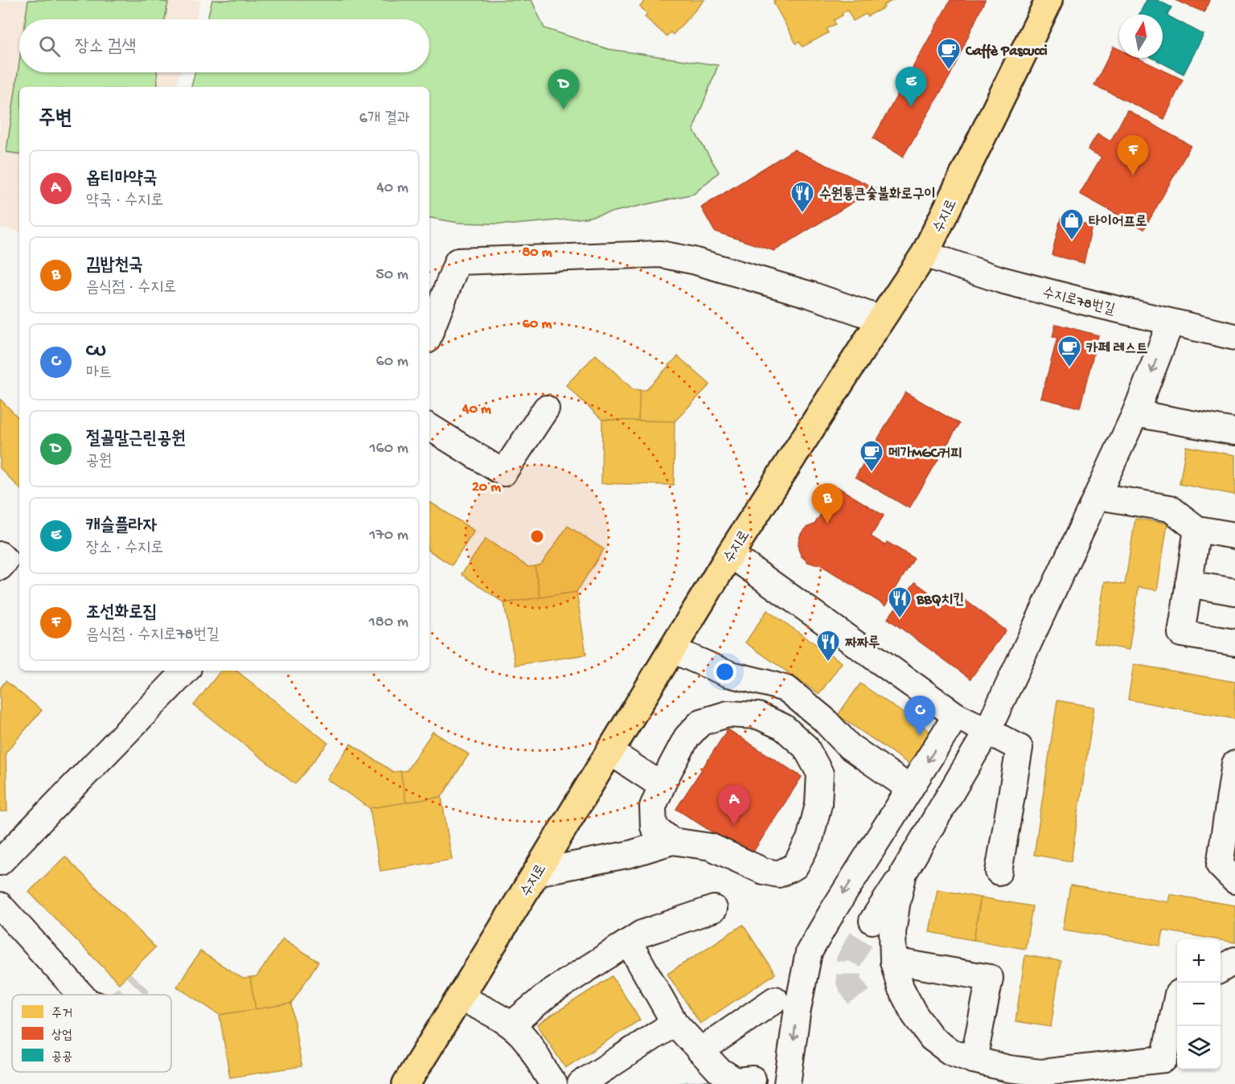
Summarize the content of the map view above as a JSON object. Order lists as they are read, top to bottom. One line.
{"streets":{"main road":["수지로"],"street":["수지로78번길"]},"crossings":[["수지로","수지로78번길"]],"places":{"cafe":["Caffè Pascucci","카페 레스트","메가MGC커피"],"restaurant":["수원통큰숯불화로구이","BBQ치킨","짜짜루"],"shop":["타이어프로"]},"legend":["주거","상업","공공"],"north":"top","page":{"search":"장소 검색","pins":["E","D","F","B","C","A"],"heading":["주변","6개 결과"],"list":[{"mark":"A","name":"옵티마약국","note":"약국 · 수지로","value":"40 m"},{"mark":"B","name":"김밥천국","note":"음식점 · 수지로","value":"50 m"},{"mark":"C","name":"CU","note":"마트","value":"60 m"},{"mark":"D","name":"절골말근린공원","note":"공원","value":"160 m"},{"mark":"E","name":"캐슬플라자","note":"장소 · 수지로","value":"170 m"},{"mark":"F","name":"조선화로집","note":"음식점 · 수지로78번길","value":"180 m"}],"map_buttons":["+","−"]},"rings":["80 m","60 m","40 m","20 m"]}
